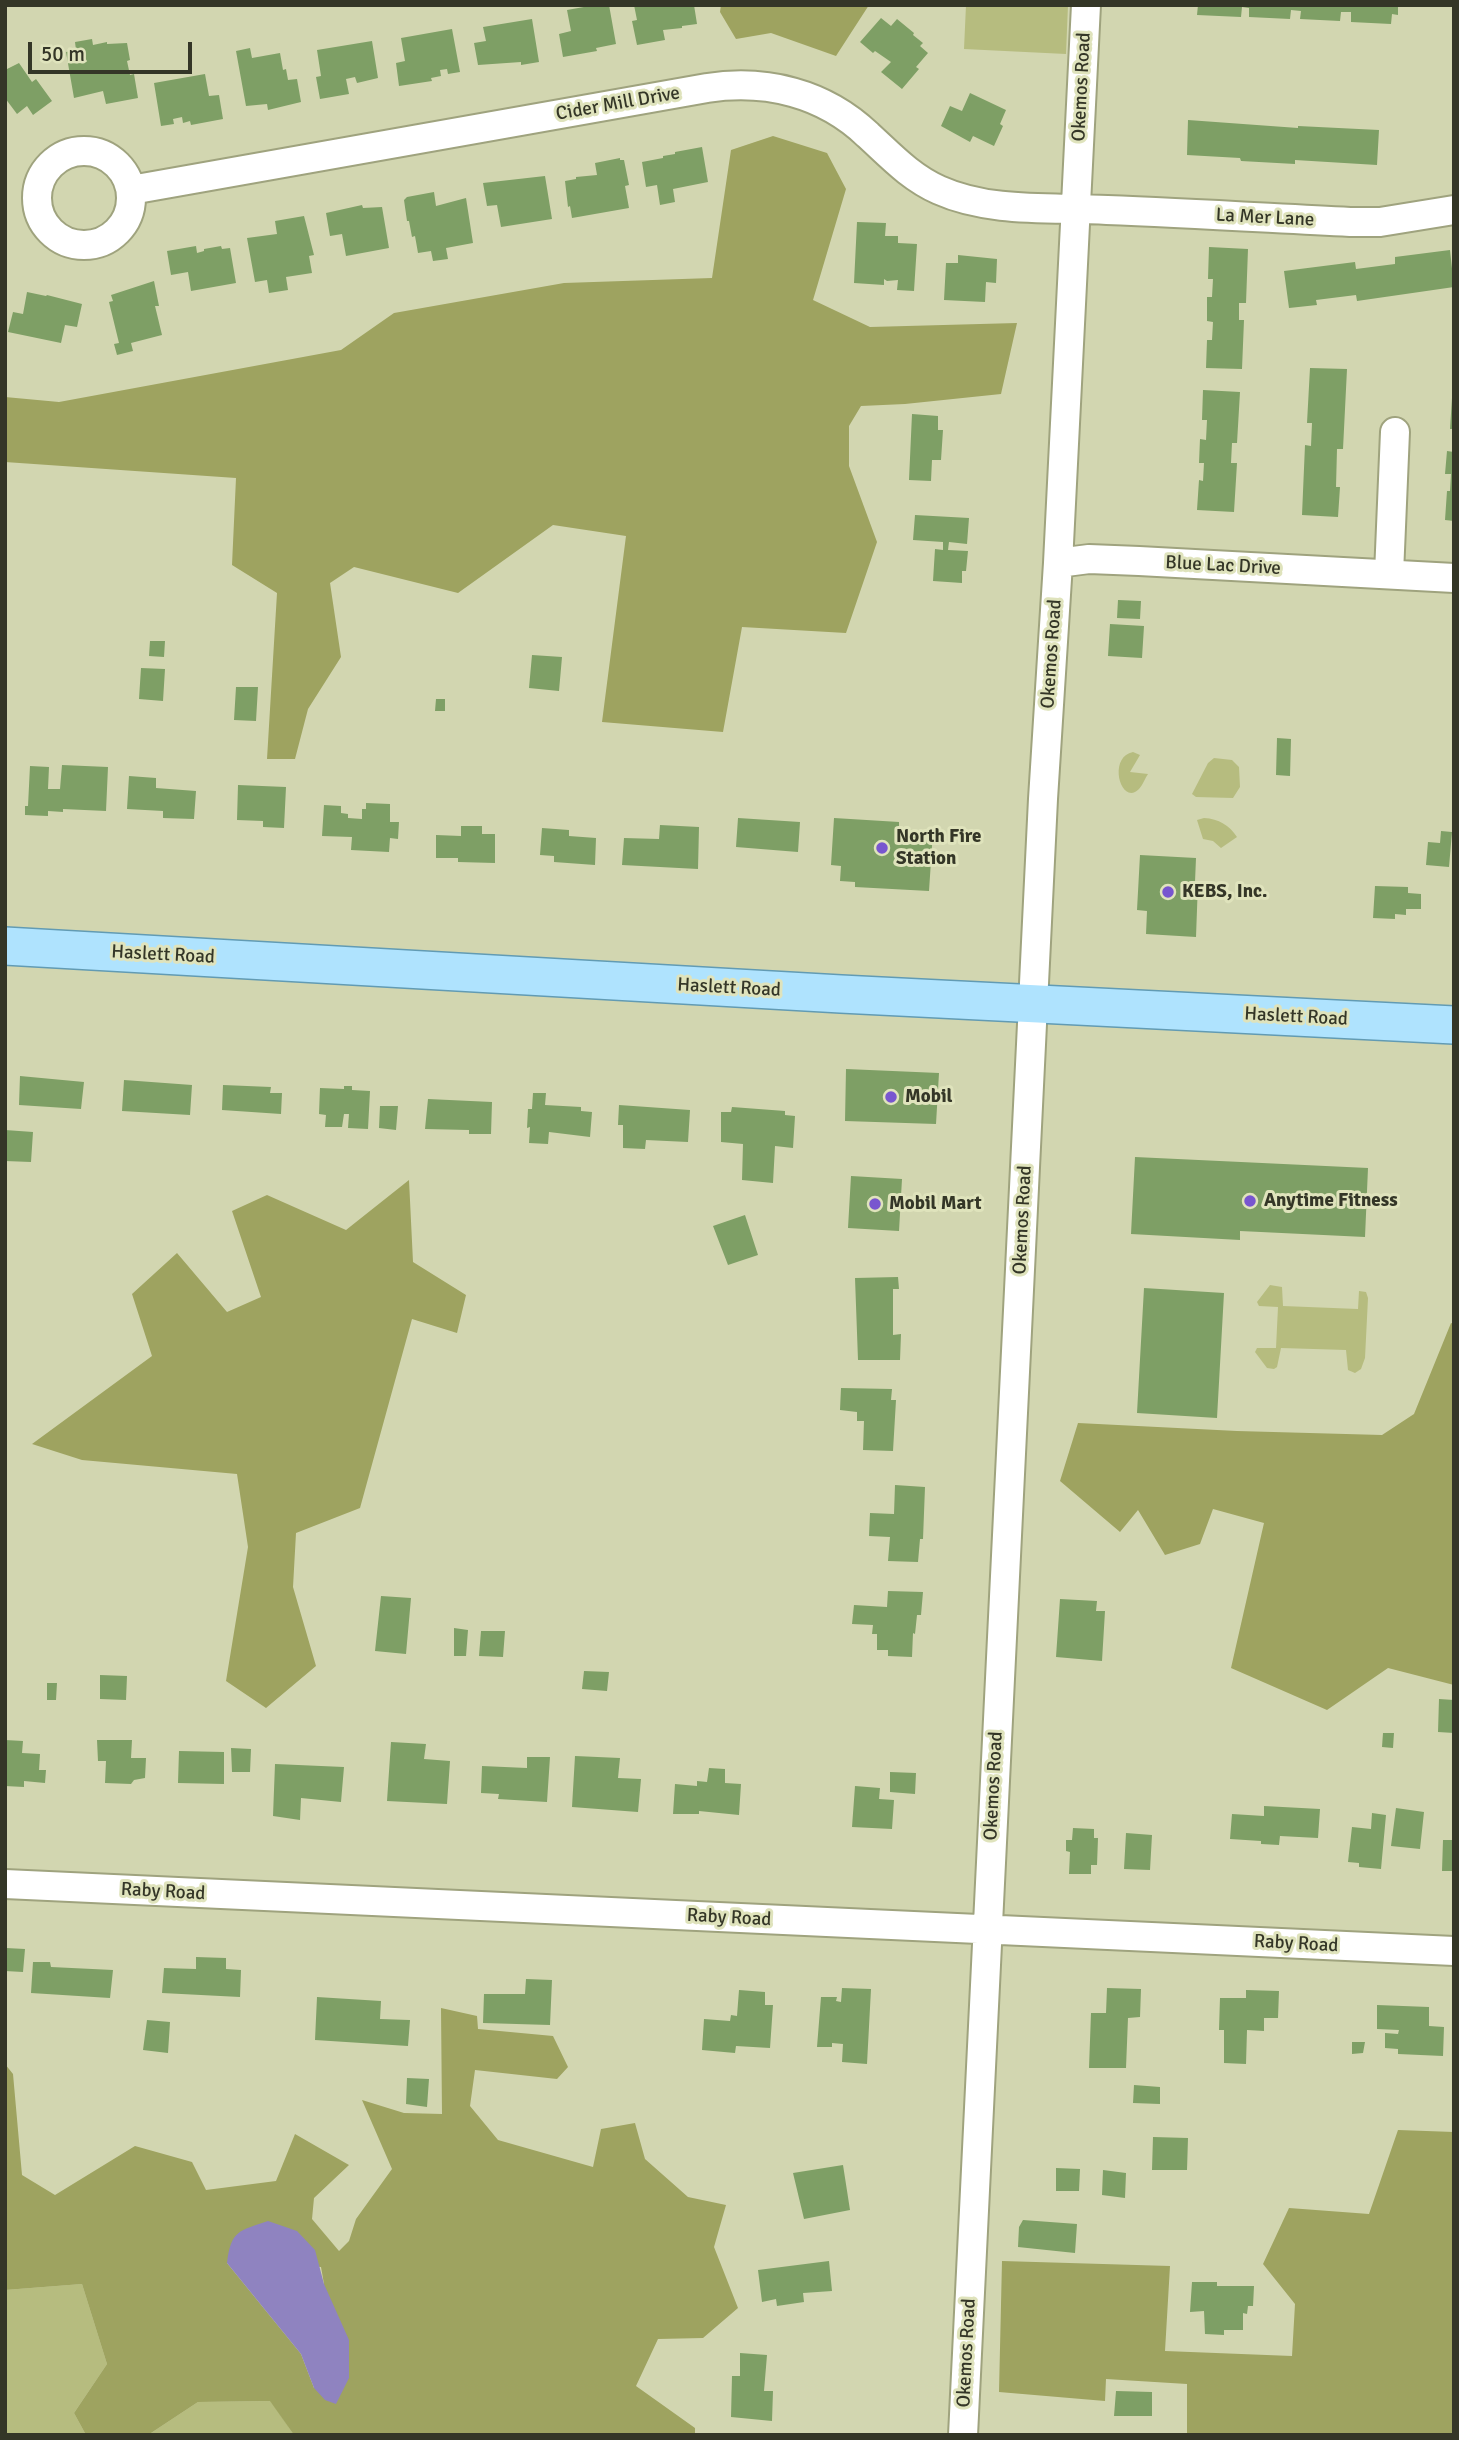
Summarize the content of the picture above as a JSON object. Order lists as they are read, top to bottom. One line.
{"streets":{"main road":["Haslett Road"],"street":["Okemos Road","Cider Mill Drive","La Mer Lane","Blue Lac Drive","Raby Road"]},"crossings":[["Okemos Road","Cider Mill Drive"],["Okemos Road","La Mer Lane"],["Okemos Road","Blue Lac Drive"],["Okemos Road","Haslett Road"],["Okemos Road","Raby Road"],["Cider Mill Drive","La Mer Lane"]],"places":["North Fire Station","KEBS, Inc.","Mobil","Anytime Fitness","Mobil Mart"],"scale_bar":"50 m"}
